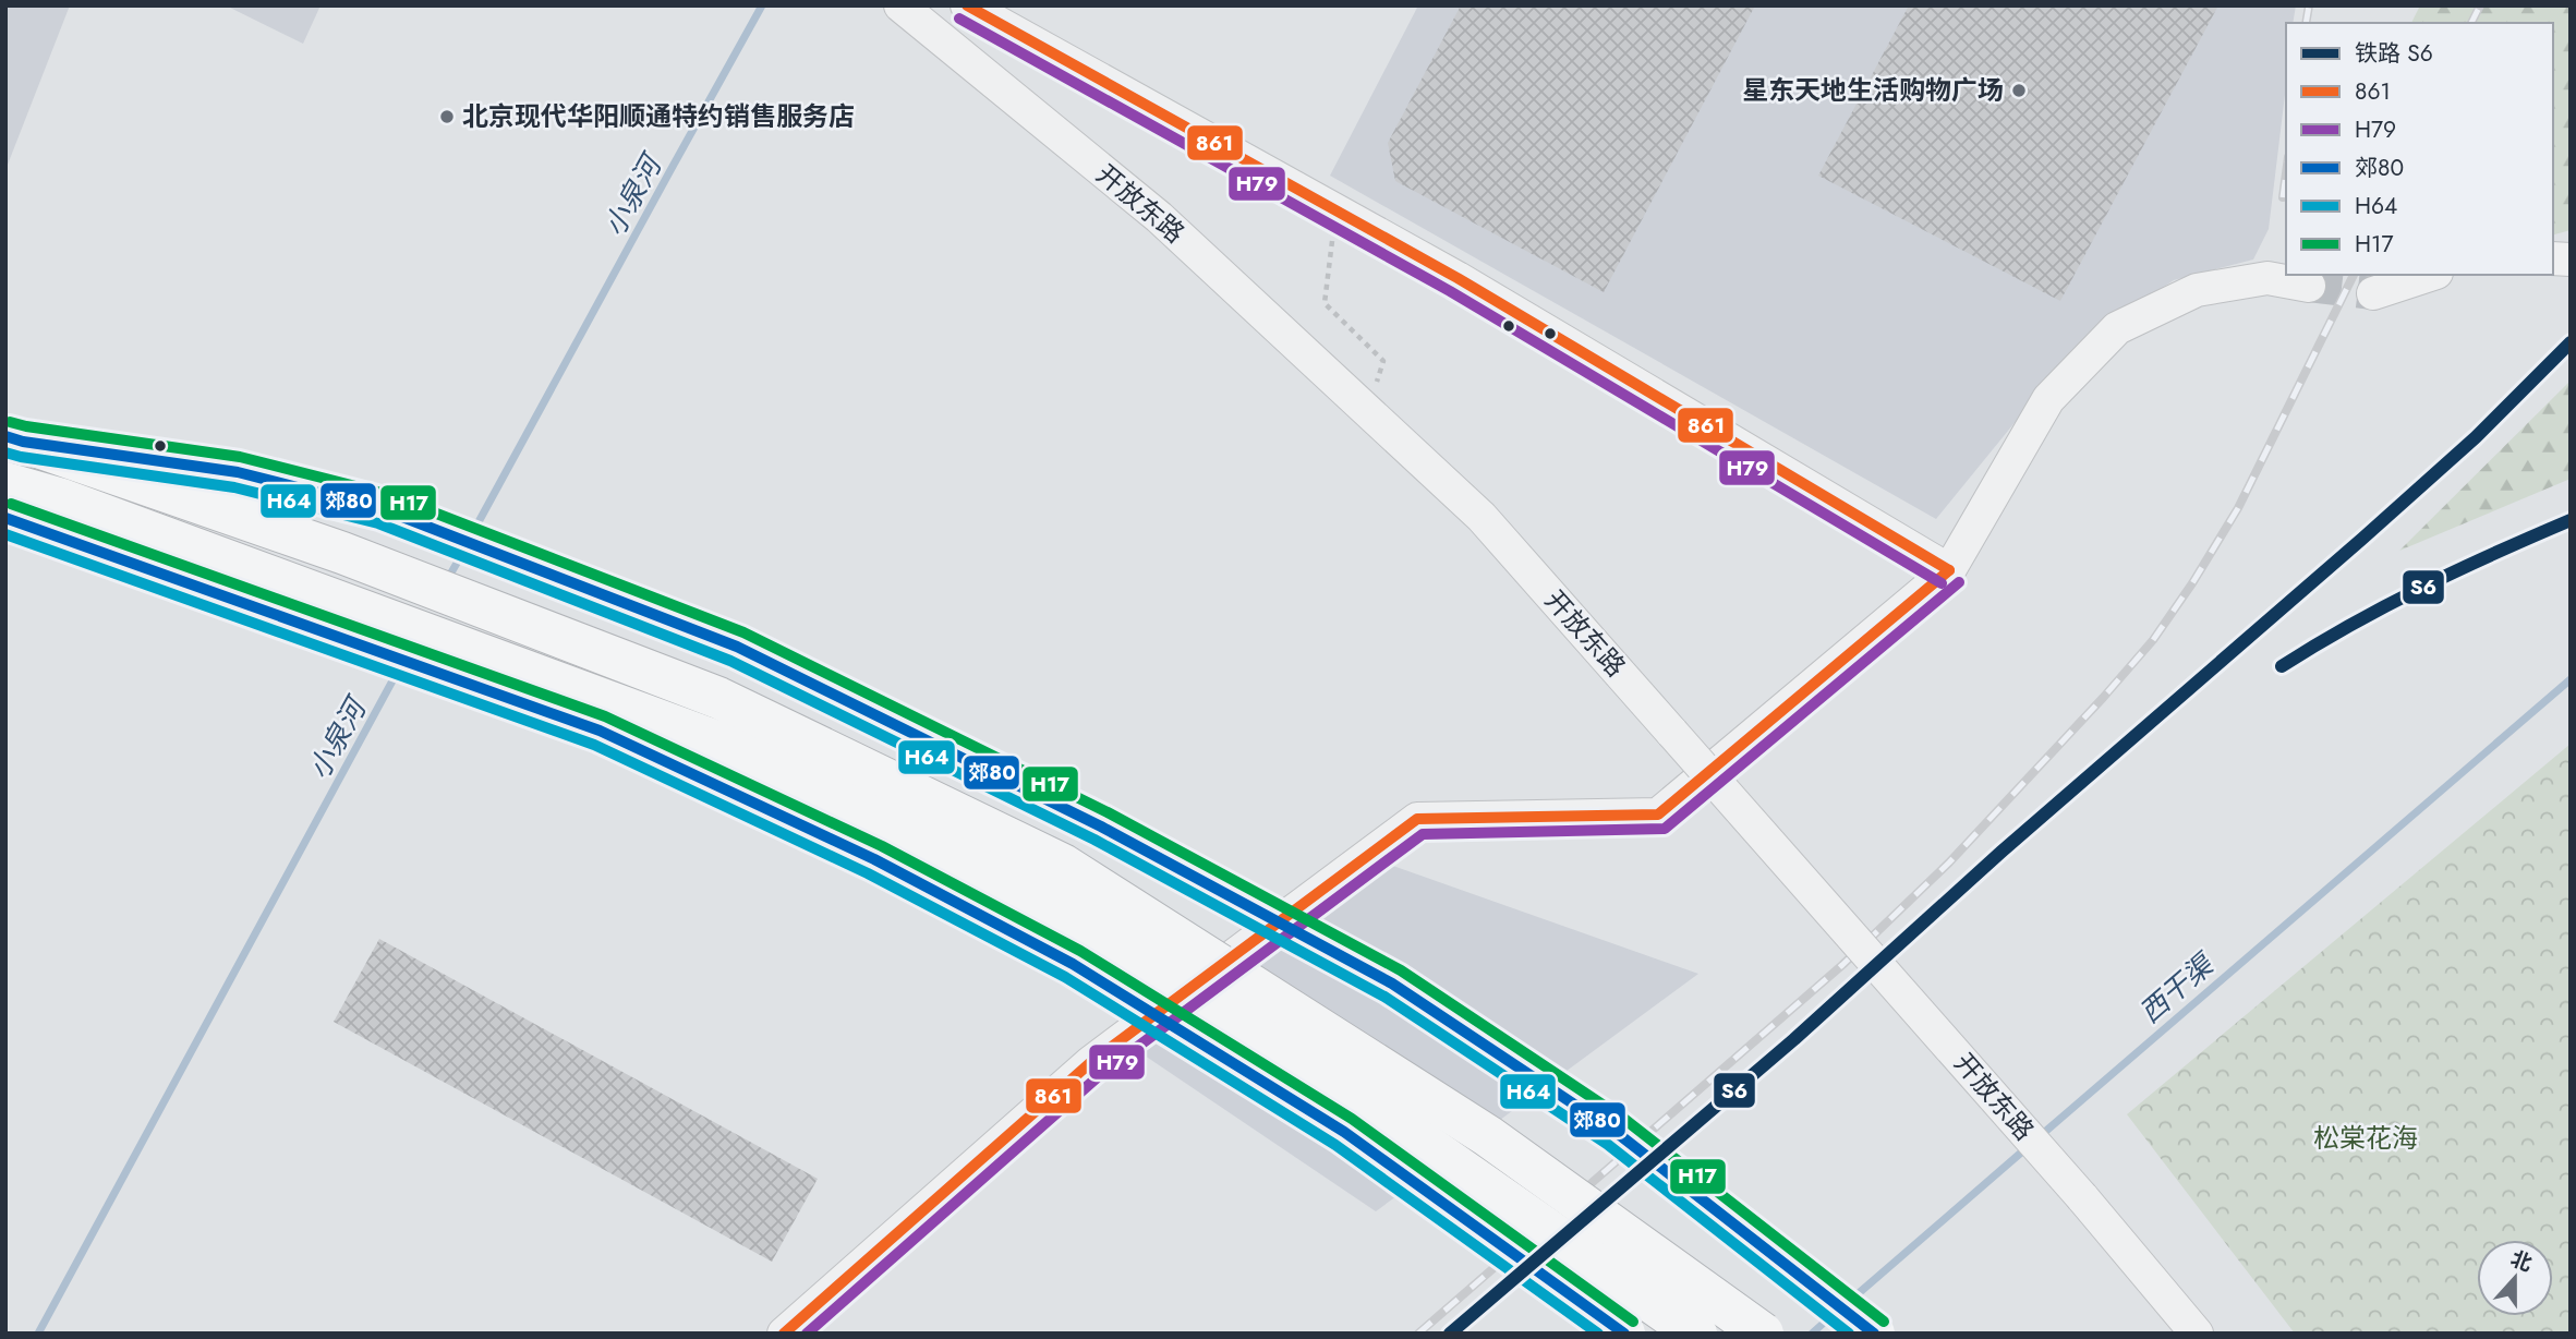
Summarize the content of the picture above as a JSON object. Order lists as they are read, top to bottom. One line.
{"streets":{"street":["开放东路"]},"water":["小泉河","西干渠"],"parks":["松棠花海"],"places":["星东天地生活购物广场","北京现代华阳顺通特约销售服务店"],"lines":["transit line 861","transit line H79","rail line S6","transit line H17","transit line 郊80","transit line H64"],"legend":["铁路 S6","861","H79","郊80","H64","H17"],"north":"top"}
